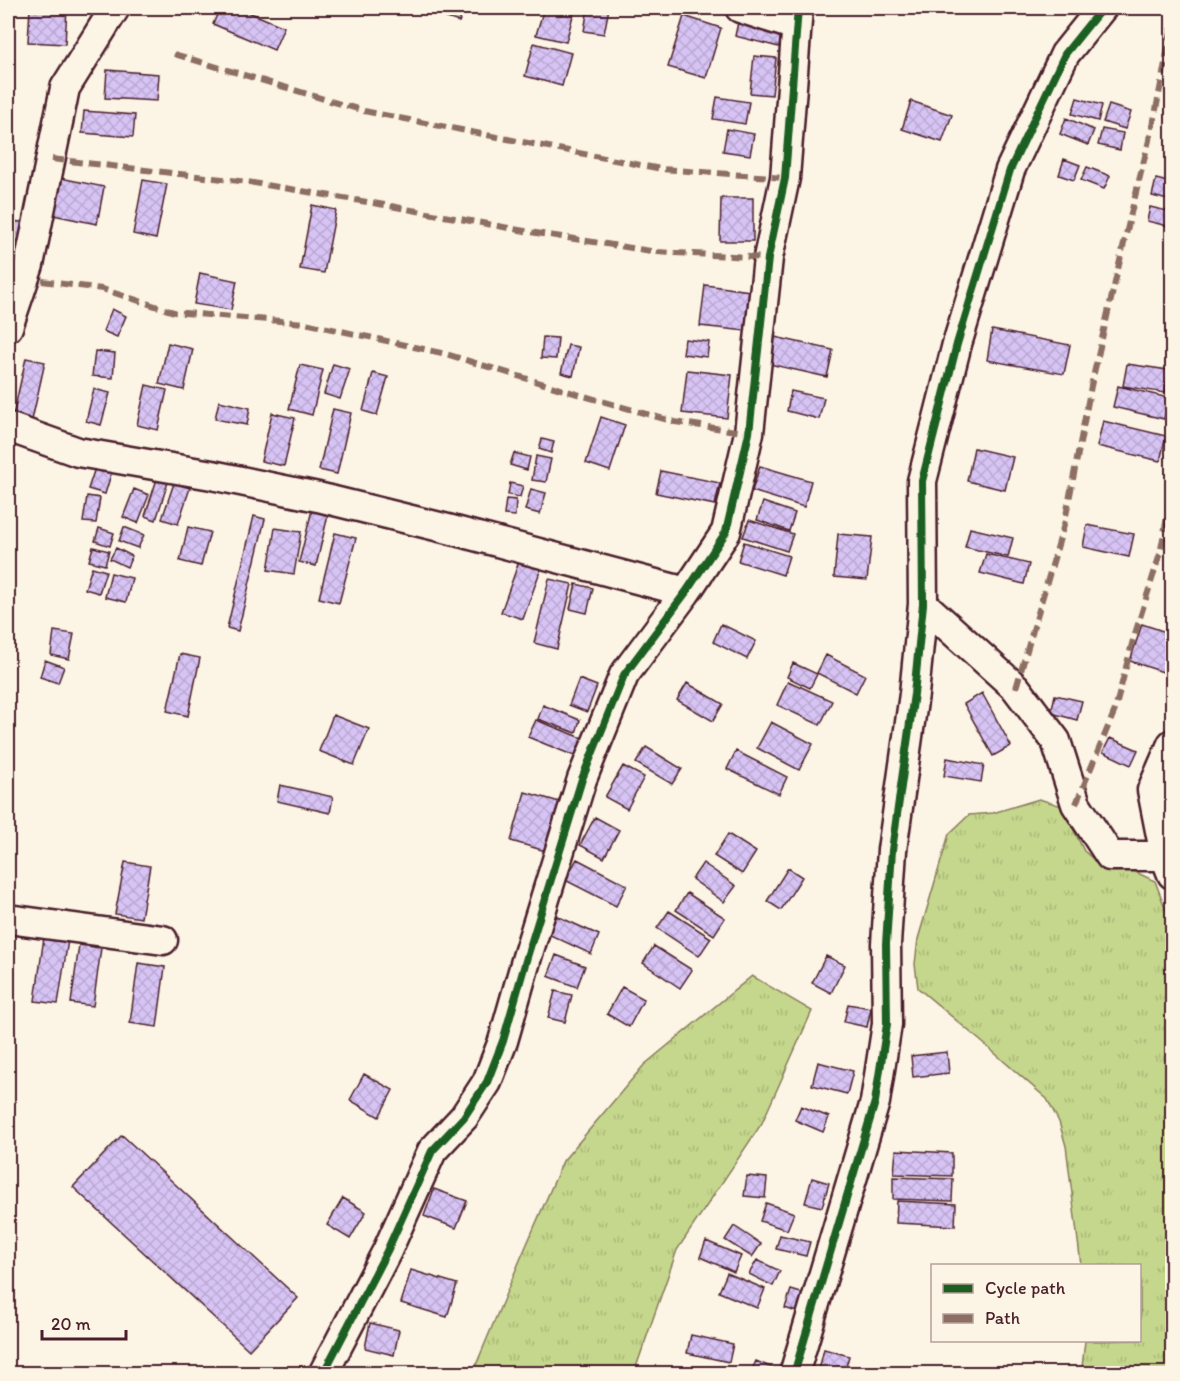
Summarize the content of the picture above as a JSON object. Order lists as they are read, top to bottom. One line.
{"legend":["Cycle path","Path"],"scale_bar":"20 m"}
